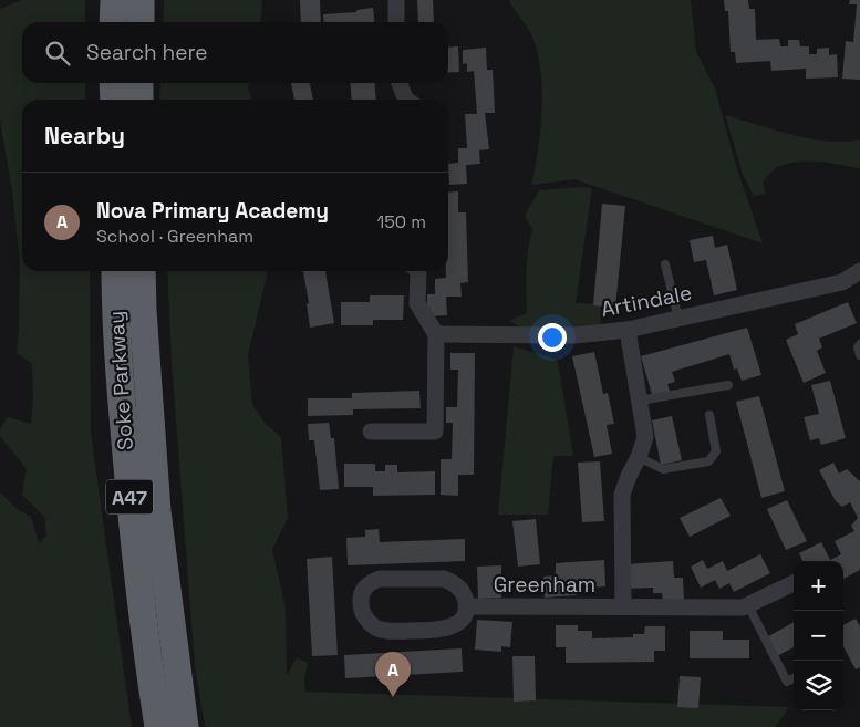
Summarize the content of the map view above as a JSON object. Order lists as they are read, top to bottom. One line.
{"streets":{"highway":["Soke Parkway","A47"],"street":["Artindale","Greenham"]},"crossings":[["Artindale","Greenham"]],"page":{"search":"Search here","heading":"Nearby","list":[{"mark":"A","name":"Nova Primary Academy","note":"School · Greenham","value":"150 m"}],"map_buttons":["+","−"],"pins":"A"}}
